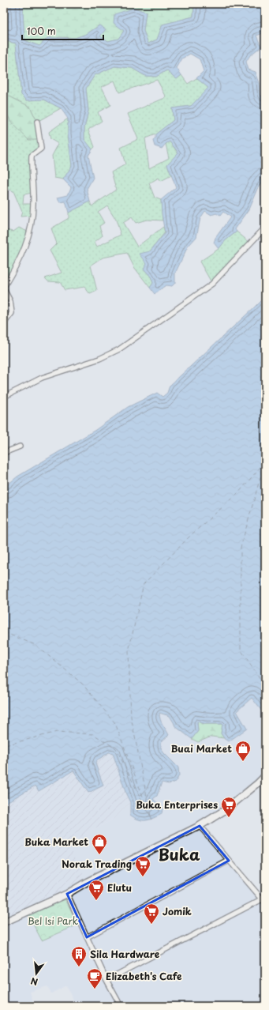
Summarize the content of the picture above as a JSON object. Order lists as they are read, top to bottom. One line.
{"districts":["Buka"],"parks":["Bel Isi Park"],"places":{"shop":["Buai Market","Buka Market"],"supermarket":["Buka Enterprises","Norak Trading","Elutu","Jomik"],"building":["Sila Hardware"],"cafe":["Elizabeth's Cafe"]},"scale_bar":"100 m","north":"bottom"}
